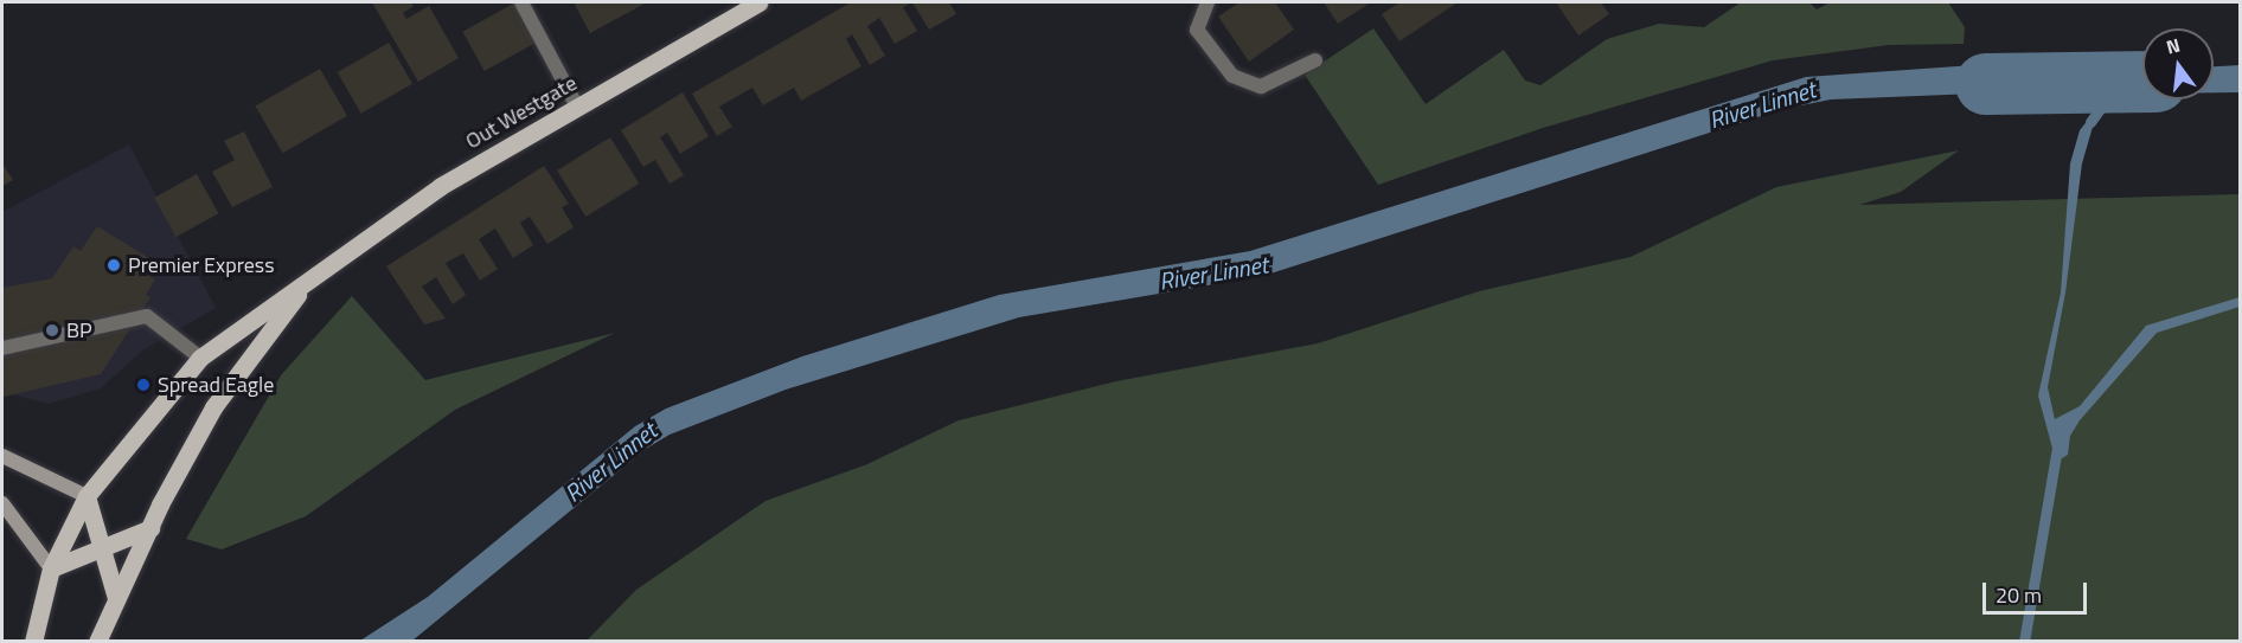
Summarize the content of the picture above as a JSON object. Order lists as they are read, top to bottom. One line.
{"streets":{"main road":["Out Westgate"]},"water":["River Linnet"],"places":["Premier Express","BP","Spread Eagle"],"scale_bar":"20 m","north":"top"}
